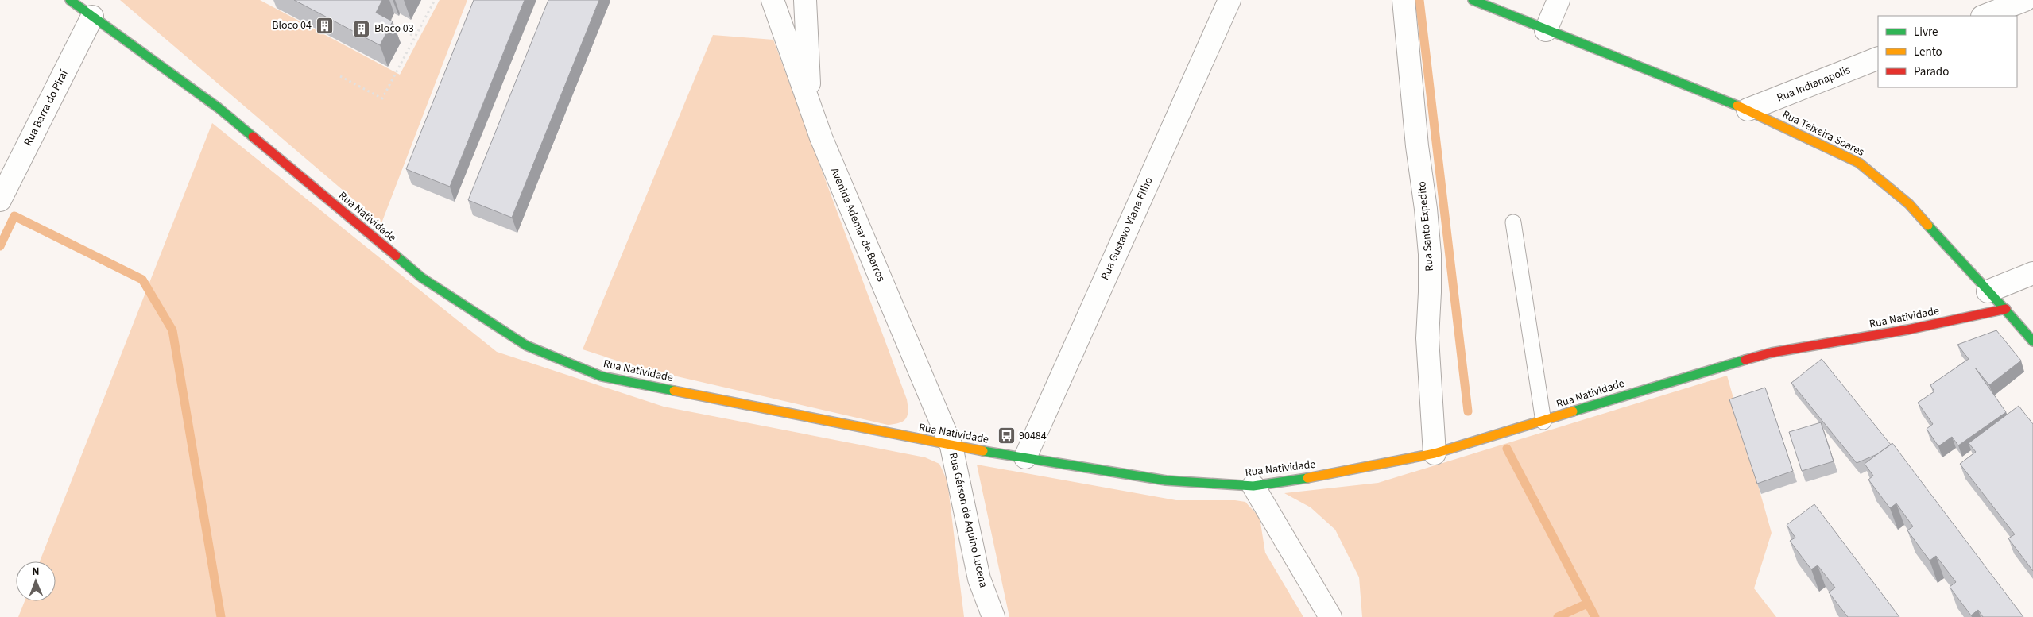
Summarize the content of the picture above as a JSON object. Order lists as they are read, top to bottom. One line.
{"streets":{"street":["Rua Indianapolis","Rua Barra do Piraí","Rua Teixeira Soares","Rua Natividade","Avenida Ademar de Barros","Rua Santo Expedito","Rua Gustavo Viana Filho","Rua Gérson de Aquino Lucena"]},"crossings":[["Rua Indianapolis","Rua Teixeira Soares"],["Rua Barra do Piraí","Rua Natividade"],["Rua Teixeira Soares","Rua Natividade"],["Rua Natividade","Avenida Ademar de Barros"],["Rua Natividade","Rua Santo Expedito"],["Rua Natividade","Rua Gustavo Viana Filho"],["Rua Natividade","Rua Gérson de Aquino Lucena"],["Avenida Ademar de Barros","Rua Gérson de Aquino Lucena"]],"places":{"building":["Bloco 04","Bloco 03"],"bus stop":["90484"]},"legend":["Livre","Lento","Parado"],"north":"top"}
